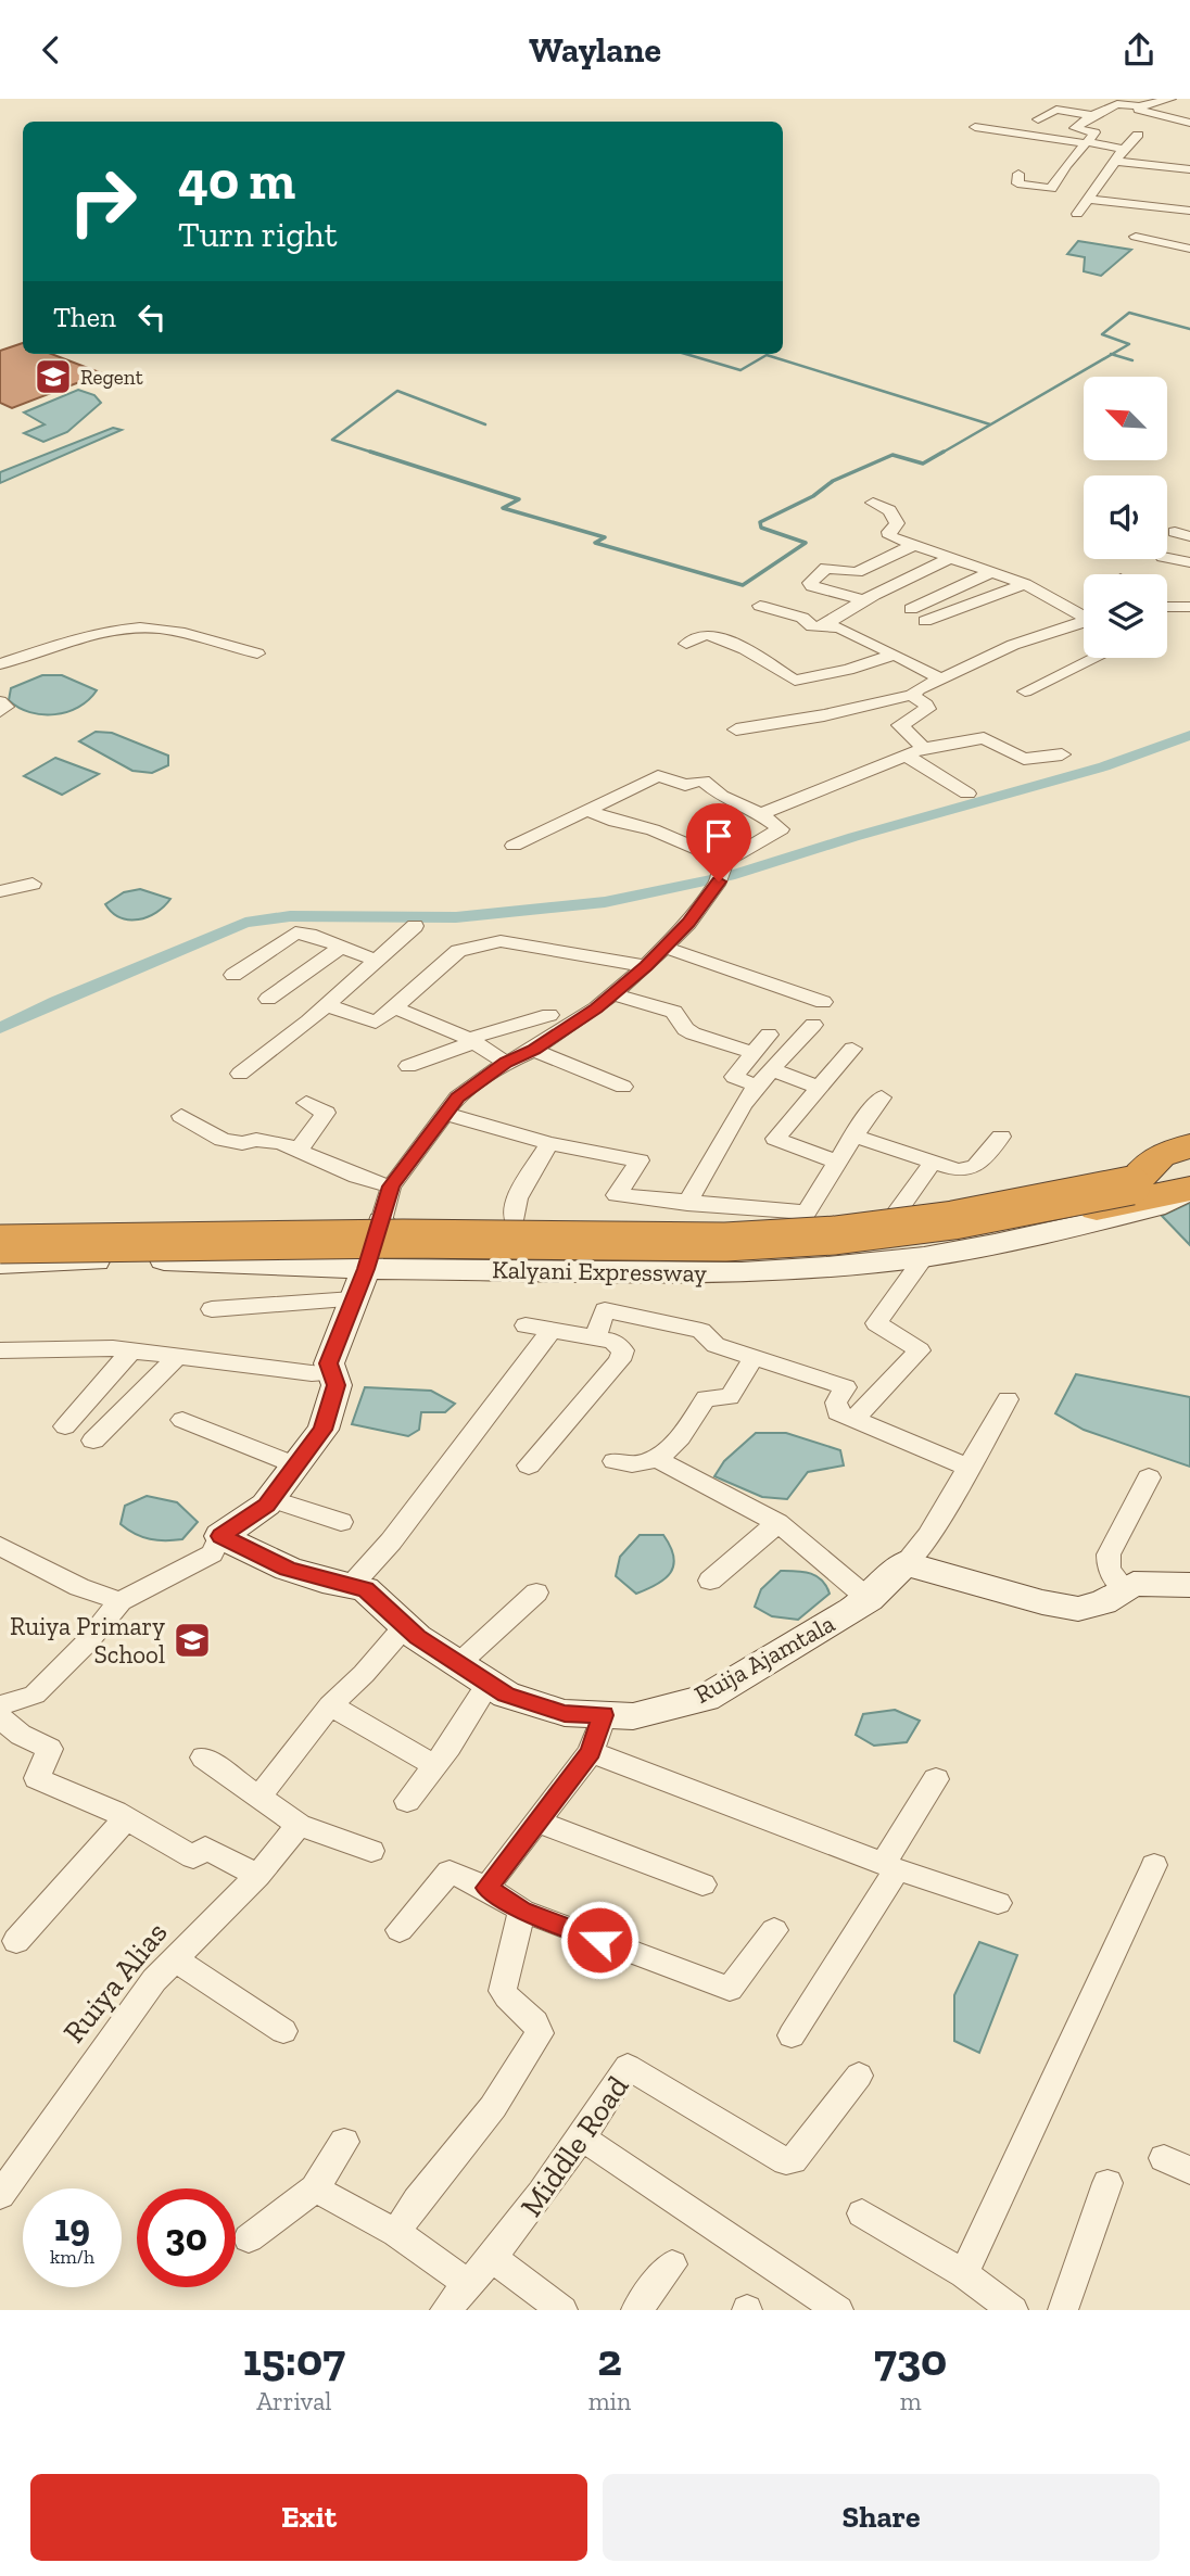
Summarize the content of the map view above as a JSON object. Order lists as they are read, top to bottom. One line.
{"streets":{"highway":["Kalyani Expressway"],"street":["Ruija Ajamtala","Ruiya Alias","Middle Road"]},"places":{"school or university":["Regent","Ruiya Primary School"]},"north":"top left","page":{"header":"Waylane","turn":["40 m","Turn right"],"then":"Then","speed":"19 km/h","limit":"30","eta":["15:07","Arrival","2","min","730","m"],"buttons":["Exit","Share"]}}
